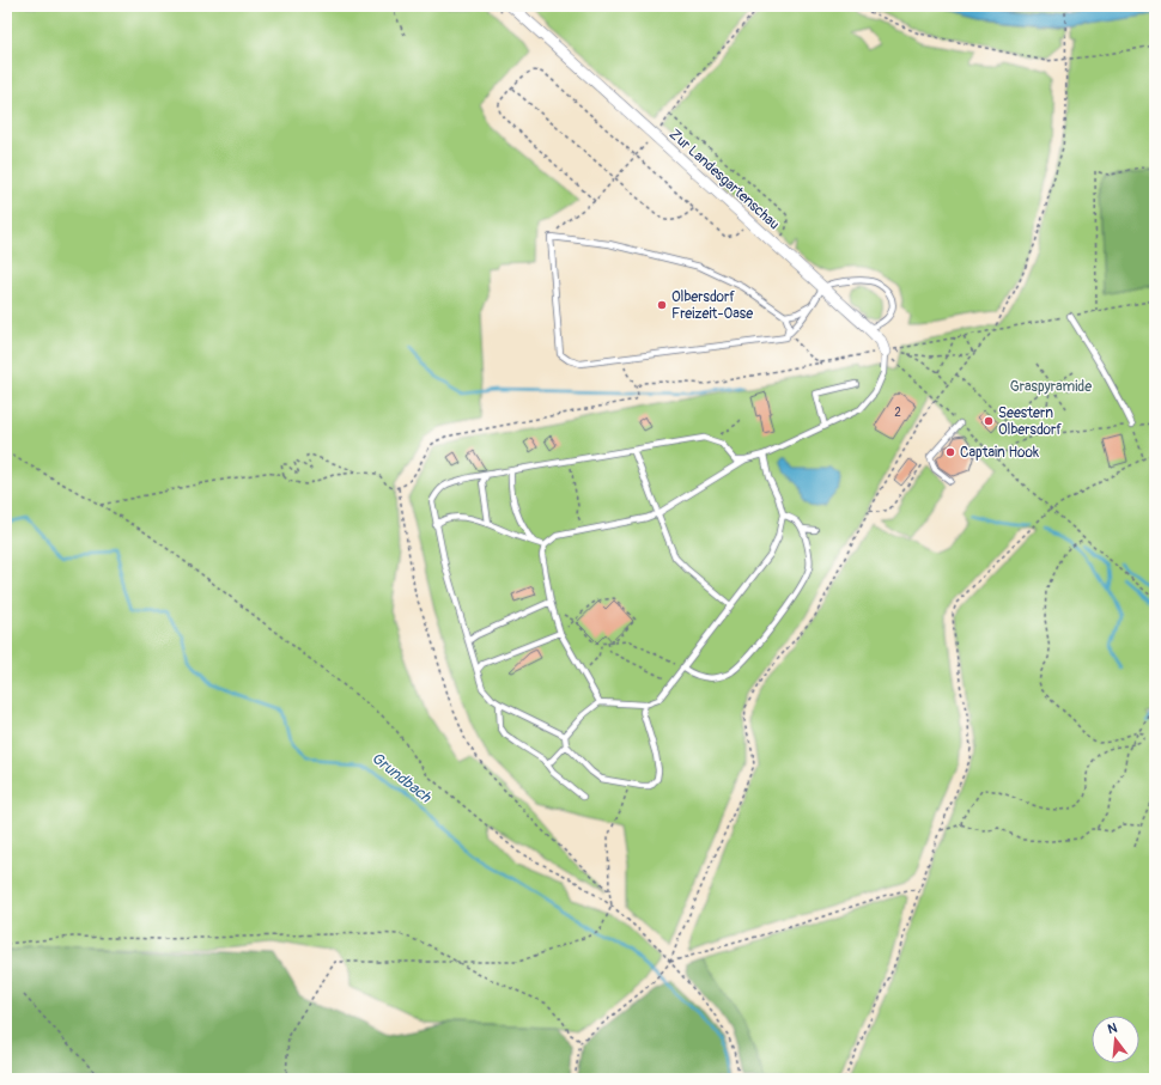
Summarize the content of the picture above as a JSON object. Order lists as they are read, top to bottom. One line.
{"streets":{"street":["Zur Landesgartenschau"]},"water":["Grundbach"],"parks":["Graspyramide"],"places":["Olbersdorf Freizeit-Oase","Seestern Olbersdorf","Captain Hook"],"house_numbers":["2"],"north":"top"}
